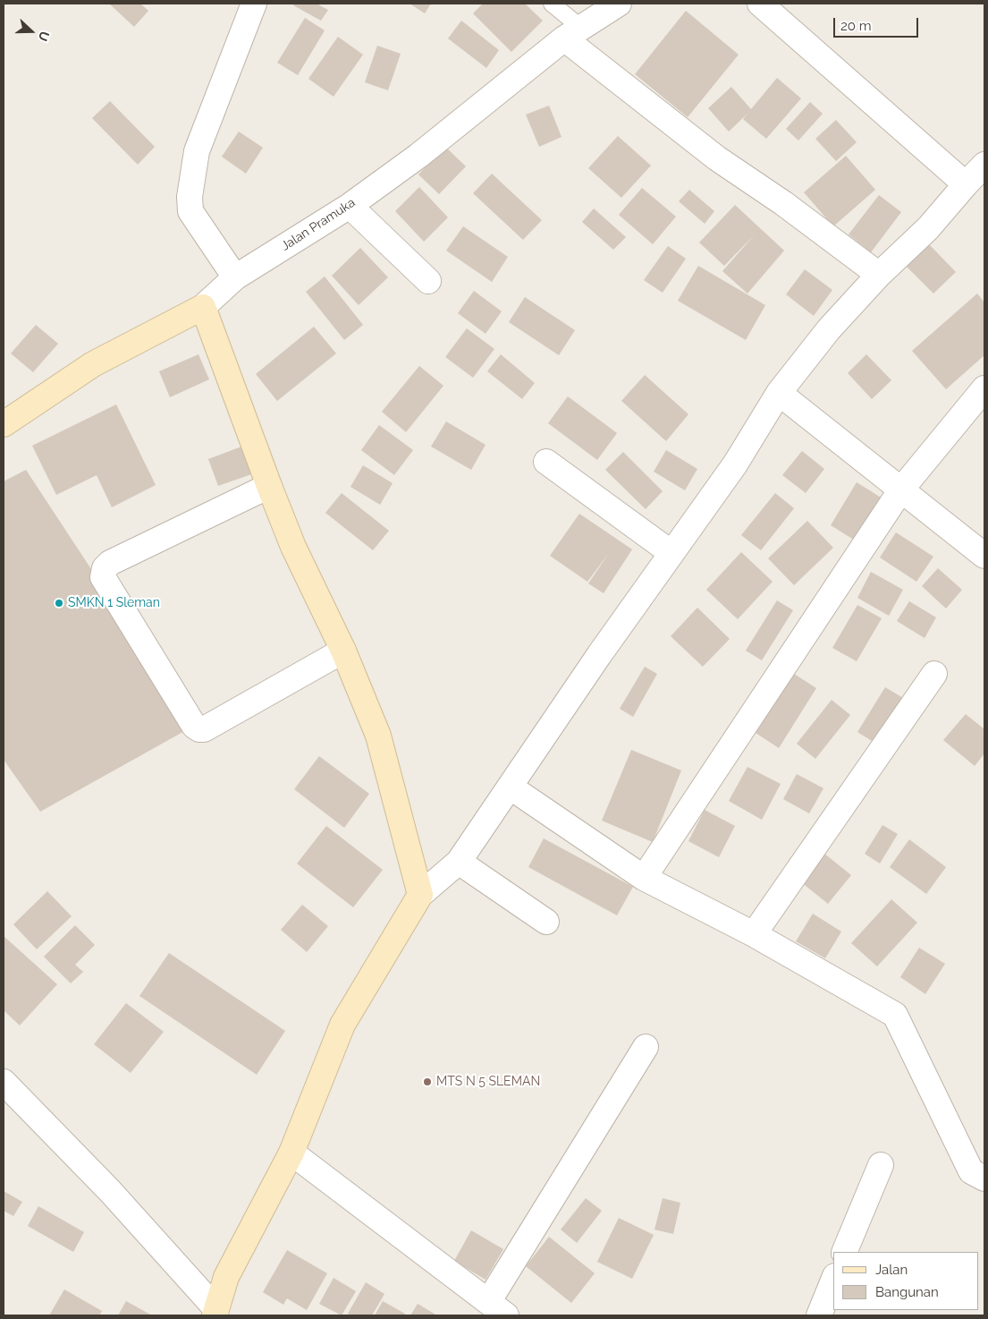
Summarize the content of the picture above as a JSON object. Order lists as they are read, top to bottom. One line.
{"streets":{"street":["Jalan Pramuka"]},"places":["SMKN 1 Sleman","MTS N 5 SLEMAN"],"legend":["Jalan","Bangunan"],"scale_bar":"20 m","north":"right"}
